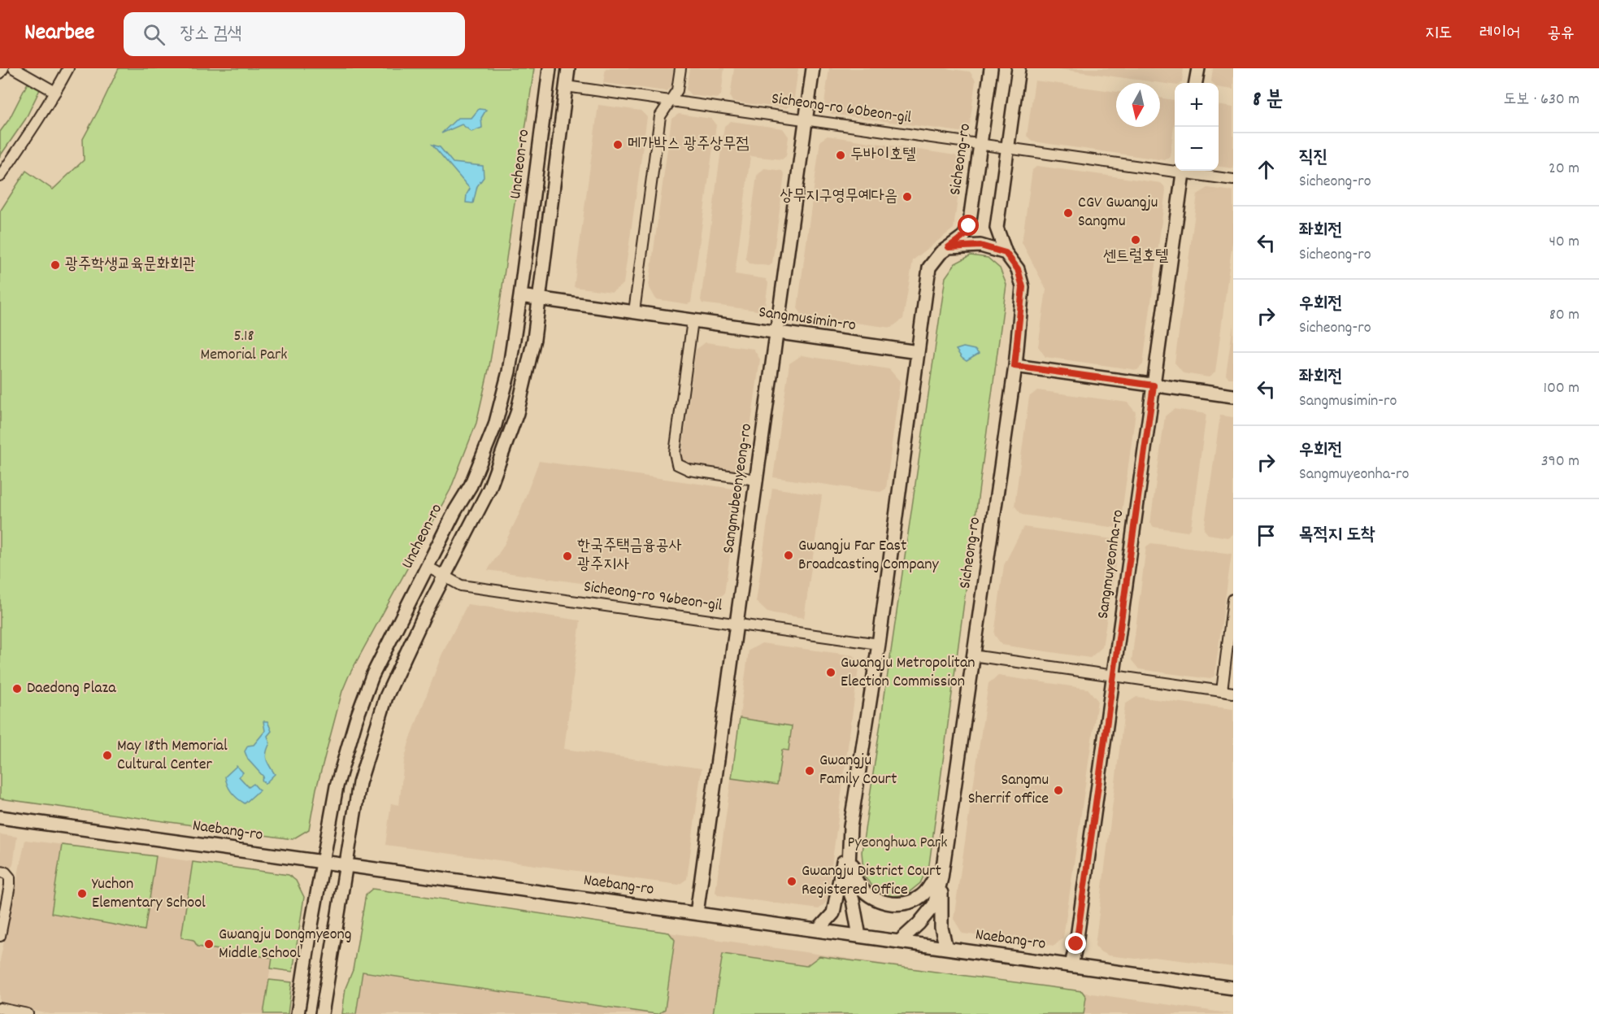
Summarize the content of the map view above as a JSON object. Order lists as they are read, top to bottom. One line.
{"streets":{"street":["Sicheong-ro 60beon-gil","Sicheong-ro","Uncheon-ro","Sangmusimin-ro","Sangmubeonyeong-ro","Sangmuyeonha-ro","Sicheong-ro 96beon-gil","Naebang-ro"]},"crossings":[["Sicheong-ro 60beon-gil","Sicheong-ro"],["Sicheong-ro 60beon-gil","Sangmubeonyeong-ro"],["Sicheong-ro","Sangmusimin-ro"],["Sicheong-ro","Sicheong-ro 96beon-gil"],["Sicheong-ro","Naebang-ro"],["Uncheon-ro","Sangmusimin-ro"],["Uncheon-ro","Sicheong-ro 96beon-gil"],["Uncheon-ro","Naebang-ro"],["Sangmusimin-ro","Sangmubeonyeong-ro"],["Sangmubeonyeong-ro","Sicheong-ro 96beon-gil"],["Sangmubeonyeong-ro","Naebang-ro"],["Sangmuyeonha-ro","Naebang-ro"]],"parks":["5.18 Memorial Park","Pyeonghwa Park"],"places":["메가박스 광주상무점","두바이호텔","상무지구영무예다음","CGV Gwangju Sangmu","센트럴호텔","광주학생교육문화회관","Gwangju Far East Broadcasting Company","한국주택금융공사 광주지사","Gwangju Metropolitan Election Commission","Daedong Plaza","May 18th Memorial Cultural Center","Gwangju Family Court","Sangmu Sherrif office","Gwangju District Court Registered Office","Yuchon Elementary School","Gwangju Dongmyeong Middle School"],"north":"bottom","page":{"header":"Nearbee","search":"장소 검색","nav":["지도","레이어","공유"],"heading":["8 분","도보 · 630 m"],"map_buttons":["+","−"],"list":[["직진","Sicheong-ro","20 m"],["좌회전","Sicheong-ro","40 m"],["우회전","Sicheong-ro","80 m"],["좌회전","Sangmusimin-ro","100 m"],["우회전","Sangmuyeonha-ro","390 m"],"목적지 도착"]}}
